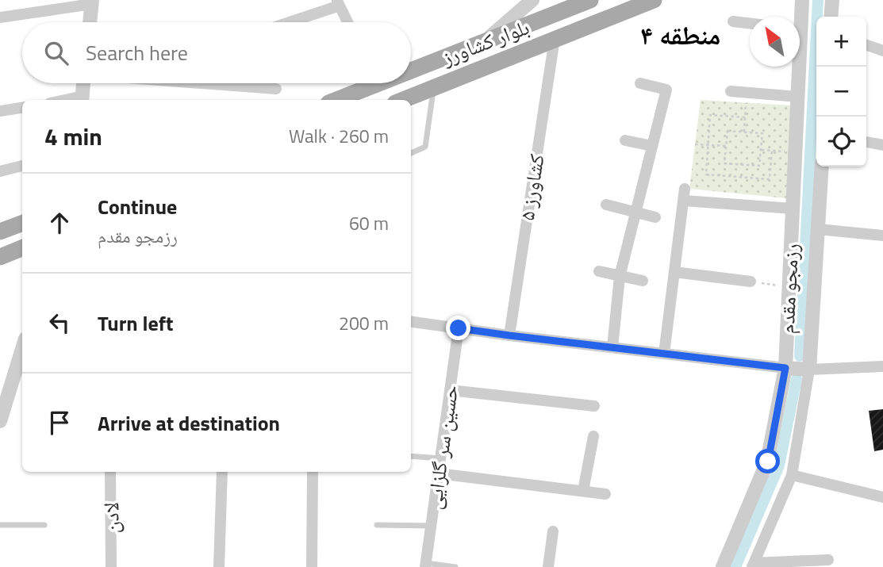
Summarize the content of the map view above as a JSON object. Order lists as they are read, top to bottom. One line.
{"streets":{"main road":["بلوار کشاورز"],"street":["کشاورز ۵","رزمجو مقدم","حسین سر گلزایی","لادن"]},"crossings":[["بلوار کشاورز","کشاورز ۵"]],"districts":["منطقه ۴"],"north":"top left","page":{"map_buttons":["+","−"],"search":"Search here","heading":["4 min","Walk · 260 m"],"list":[["Continue","رزمجو مقدم","60 m"],["Turn left","200 m"],"Arrive at destination"]}}
